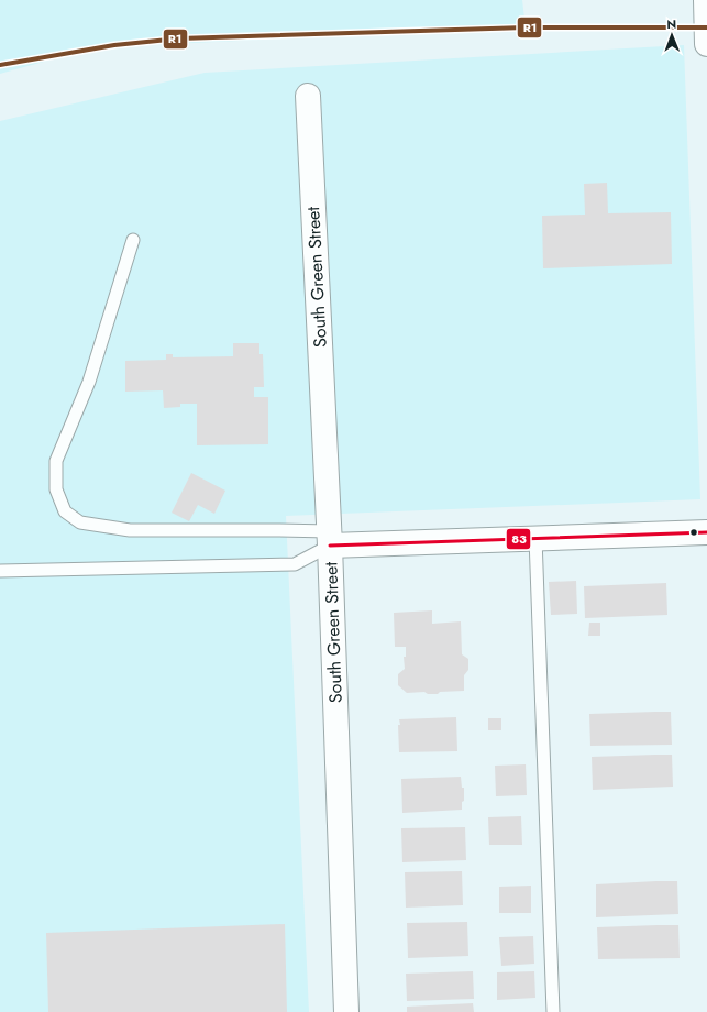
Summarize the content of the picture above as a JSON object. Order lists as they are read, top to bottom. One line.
{"streets":{"street":["South Green Street"]},"lines":["transit line R1","transit line 83"],"north":"top"}
